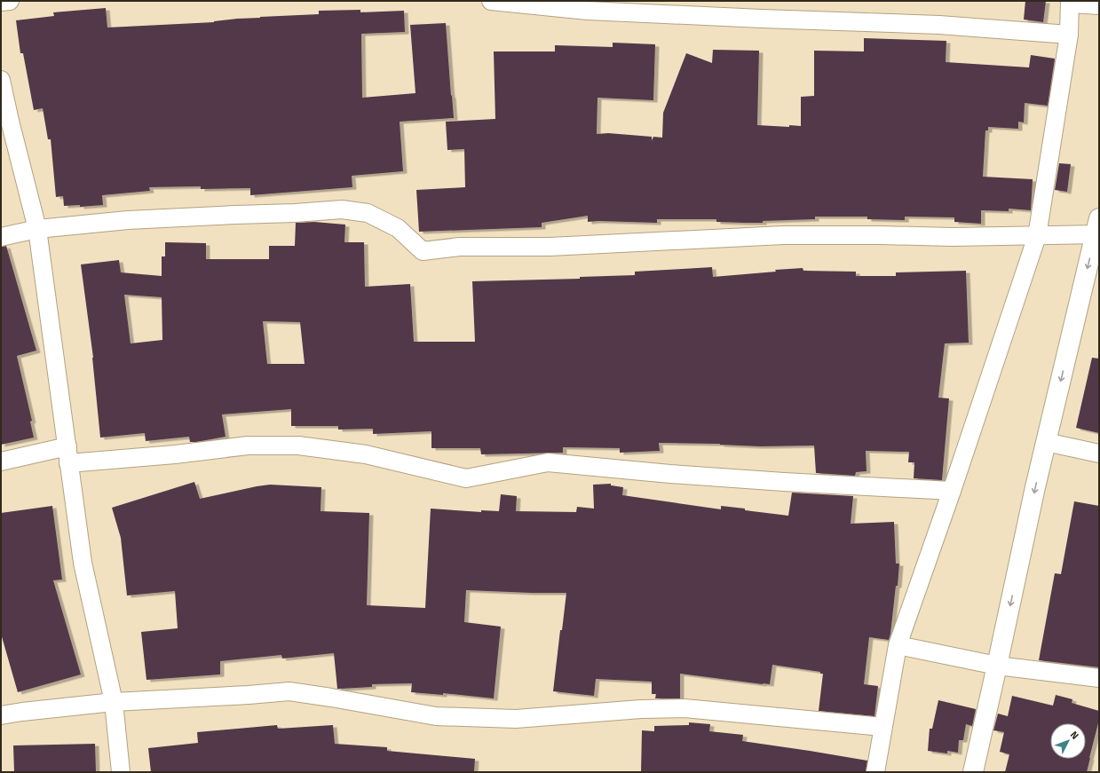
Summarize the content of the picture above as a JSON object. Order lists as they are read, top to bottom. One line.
{"north":"top right"}
